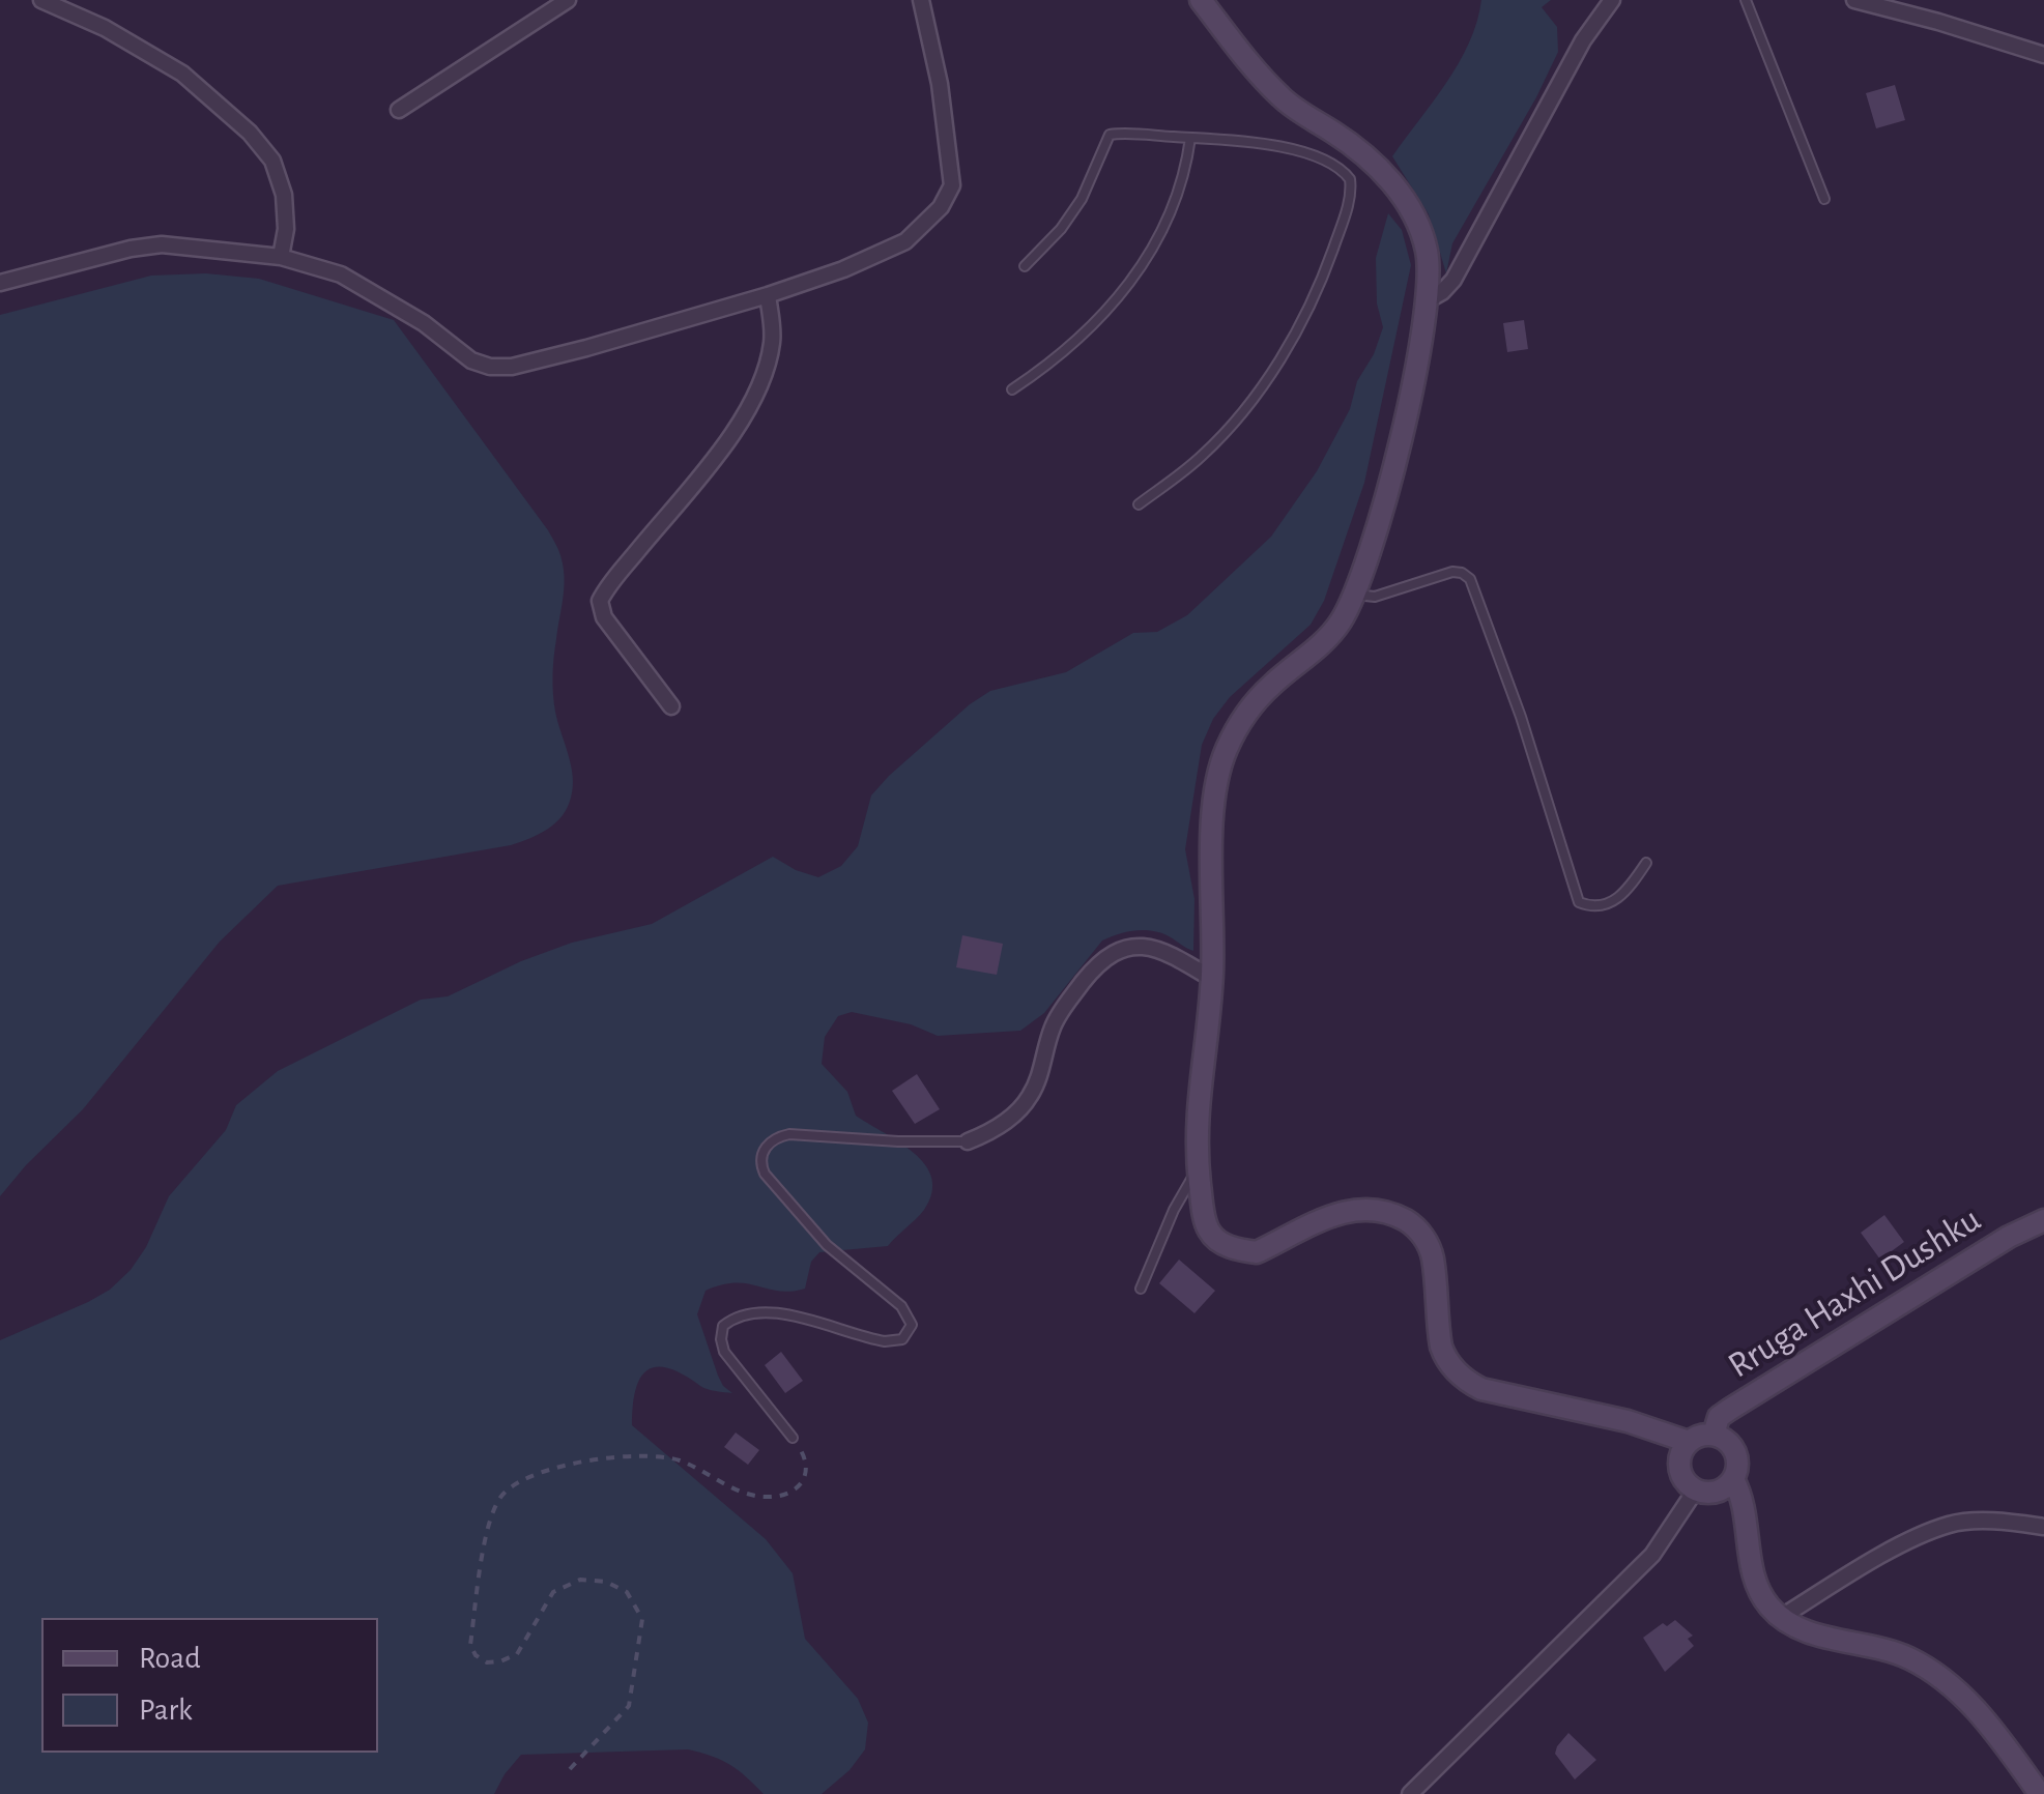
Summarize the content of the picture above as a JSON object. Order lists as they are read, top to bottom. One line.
{"streets":{"street":["Rruga Haxhi Dushku"]},"legend":["Road","Park"]}
